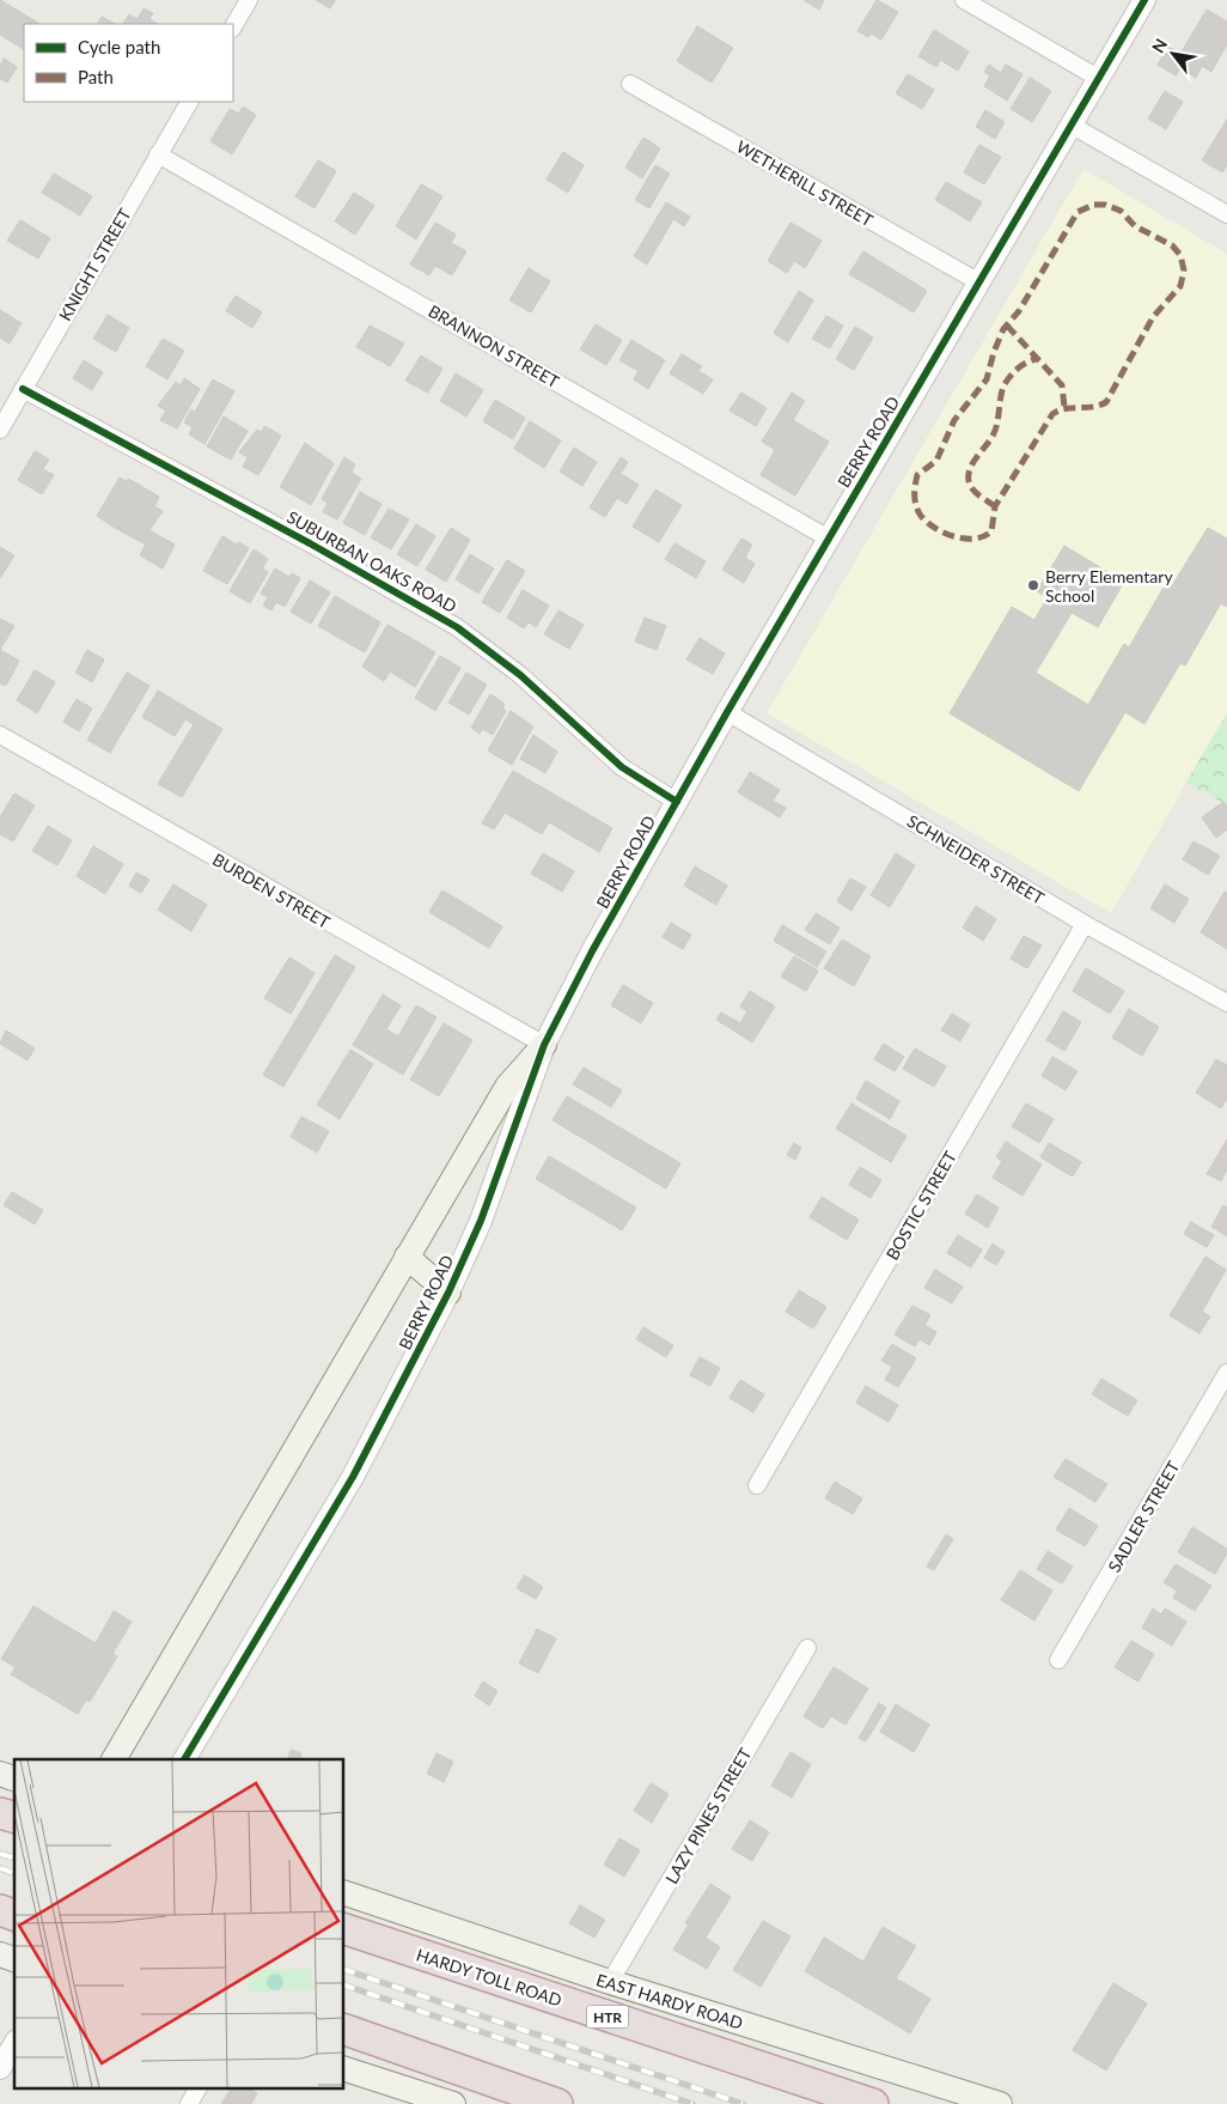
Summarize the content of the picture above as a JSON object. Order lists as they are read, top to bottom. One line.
{"streets":{"highway":["HARDY TOLL ROAD","HTR"],"main road":["EAST HARDY ROAD"],"street":["WETHERILL STREET","KNIGHT STREET","BRANNON STREET","BERRY ROAD","SUBURBAN OAKS ROAD","SCHNEIDER STREET","BURDEN STREET","BOSTIC STREET","SADLER STREET","LAZY PINES STREET"]},"crossings":[["WETHERILL STREET","BERRY ROAD"],["KNIGHT STREET","BRANNON STREET"],["KNIGHT STREET","SUBURBAN OAKS ROAD"],["BRANNON STREET","BERRY ROAD"],["BERRY ROAD","SUBURBAN OAKS ROAD"],["BERRY ROAD","SCHNEIDER STREET"],["BERRY ROAD","BURDEN STREET"],["SCHNEIDER STREET","BOSTIC STREET"],["LAZY PINES STREET","EAST HARDY ROAD"]],"places":["Berry Elementary School"],"legend":["Cycle path","Path"],"north":"top left"}
